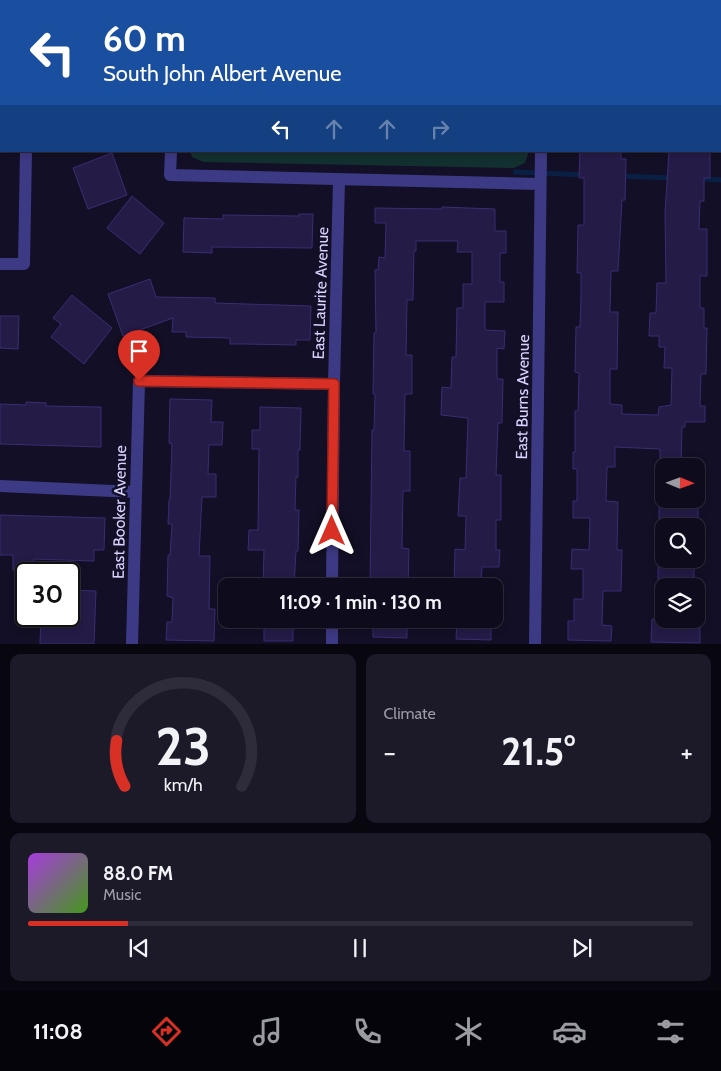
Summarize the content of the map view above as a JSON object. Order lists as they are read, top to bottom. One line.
{"streets":{"street":["East Laurite Avenue","East Burns Avenue","East Booker Avenue"]},"crossings":[["East Laurite Avenue","East Booker Avenue"]],"north":"right","page":{"turn":["60 m","South John Albert Avenue"],"limit":"30","trip":"11:09 · 1 min · 130 m","tile":"Climate","heat":["−","21.5°","+"],"song":["88.0 FM","Music"],"tabs":"11:08","gauge":["23","km/h"]}}
